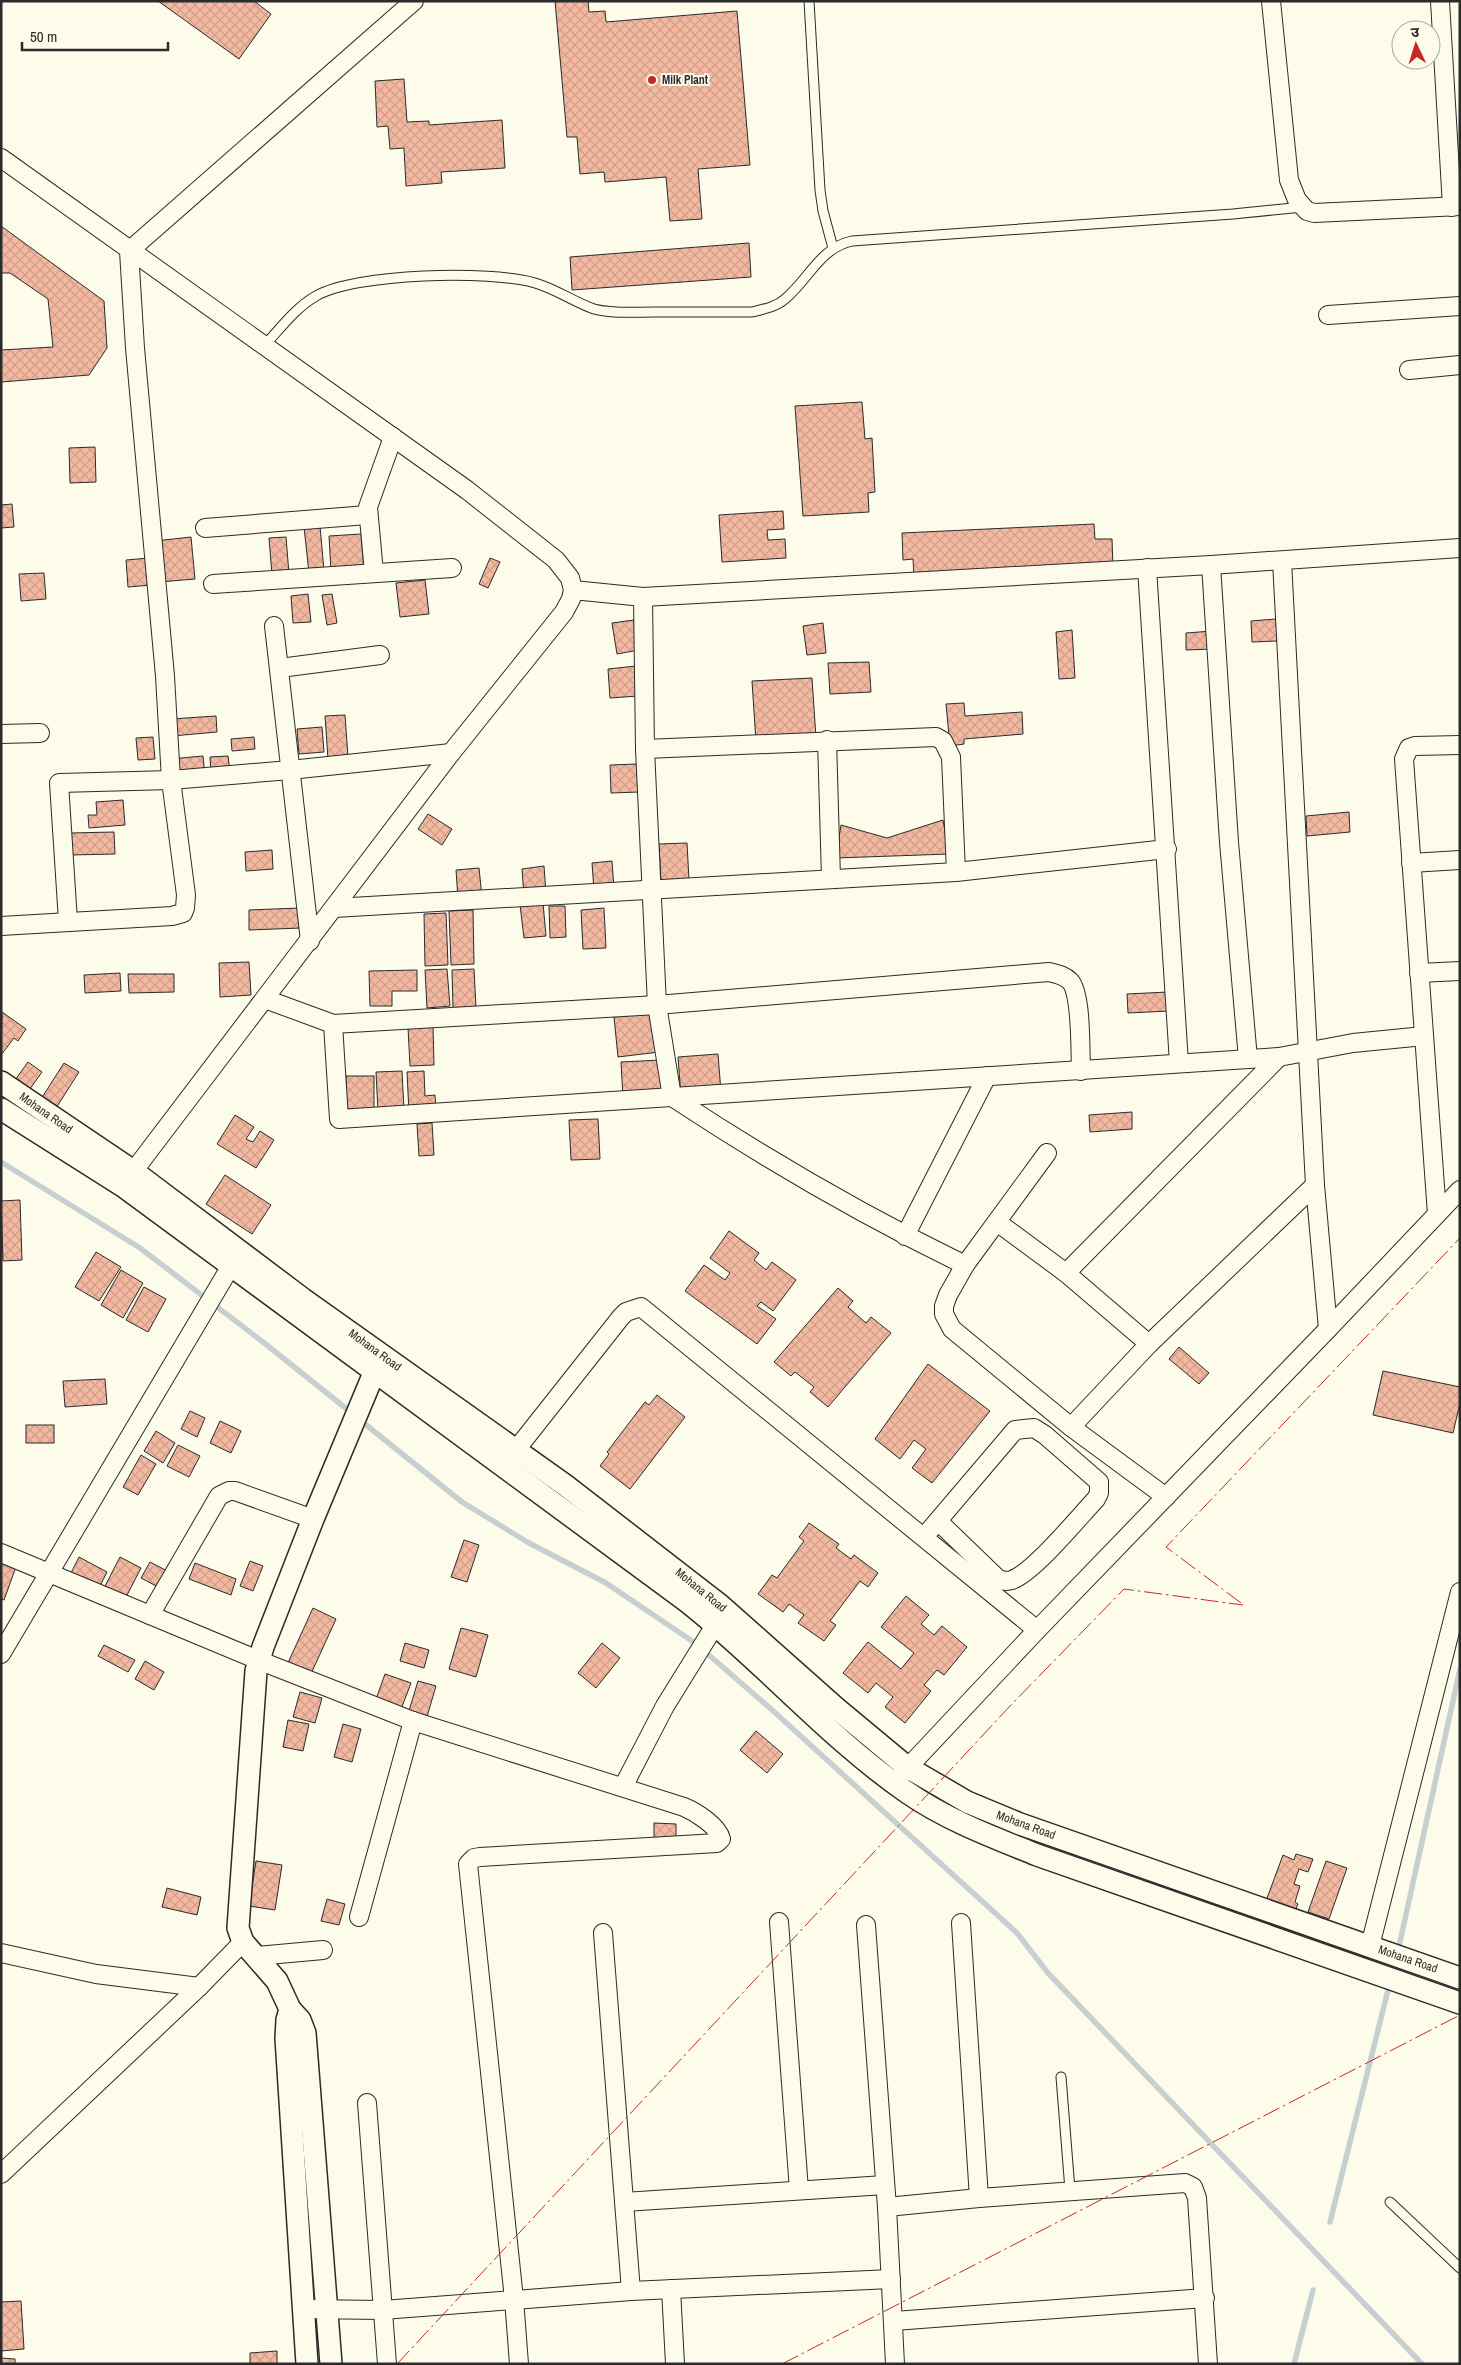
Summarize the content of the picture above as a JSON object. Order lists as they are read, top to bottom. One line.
{"streets":{"street":["Mohana Road"]},"places":["Milk Plant"],"scale_bar":"50 m","north":"top"}
